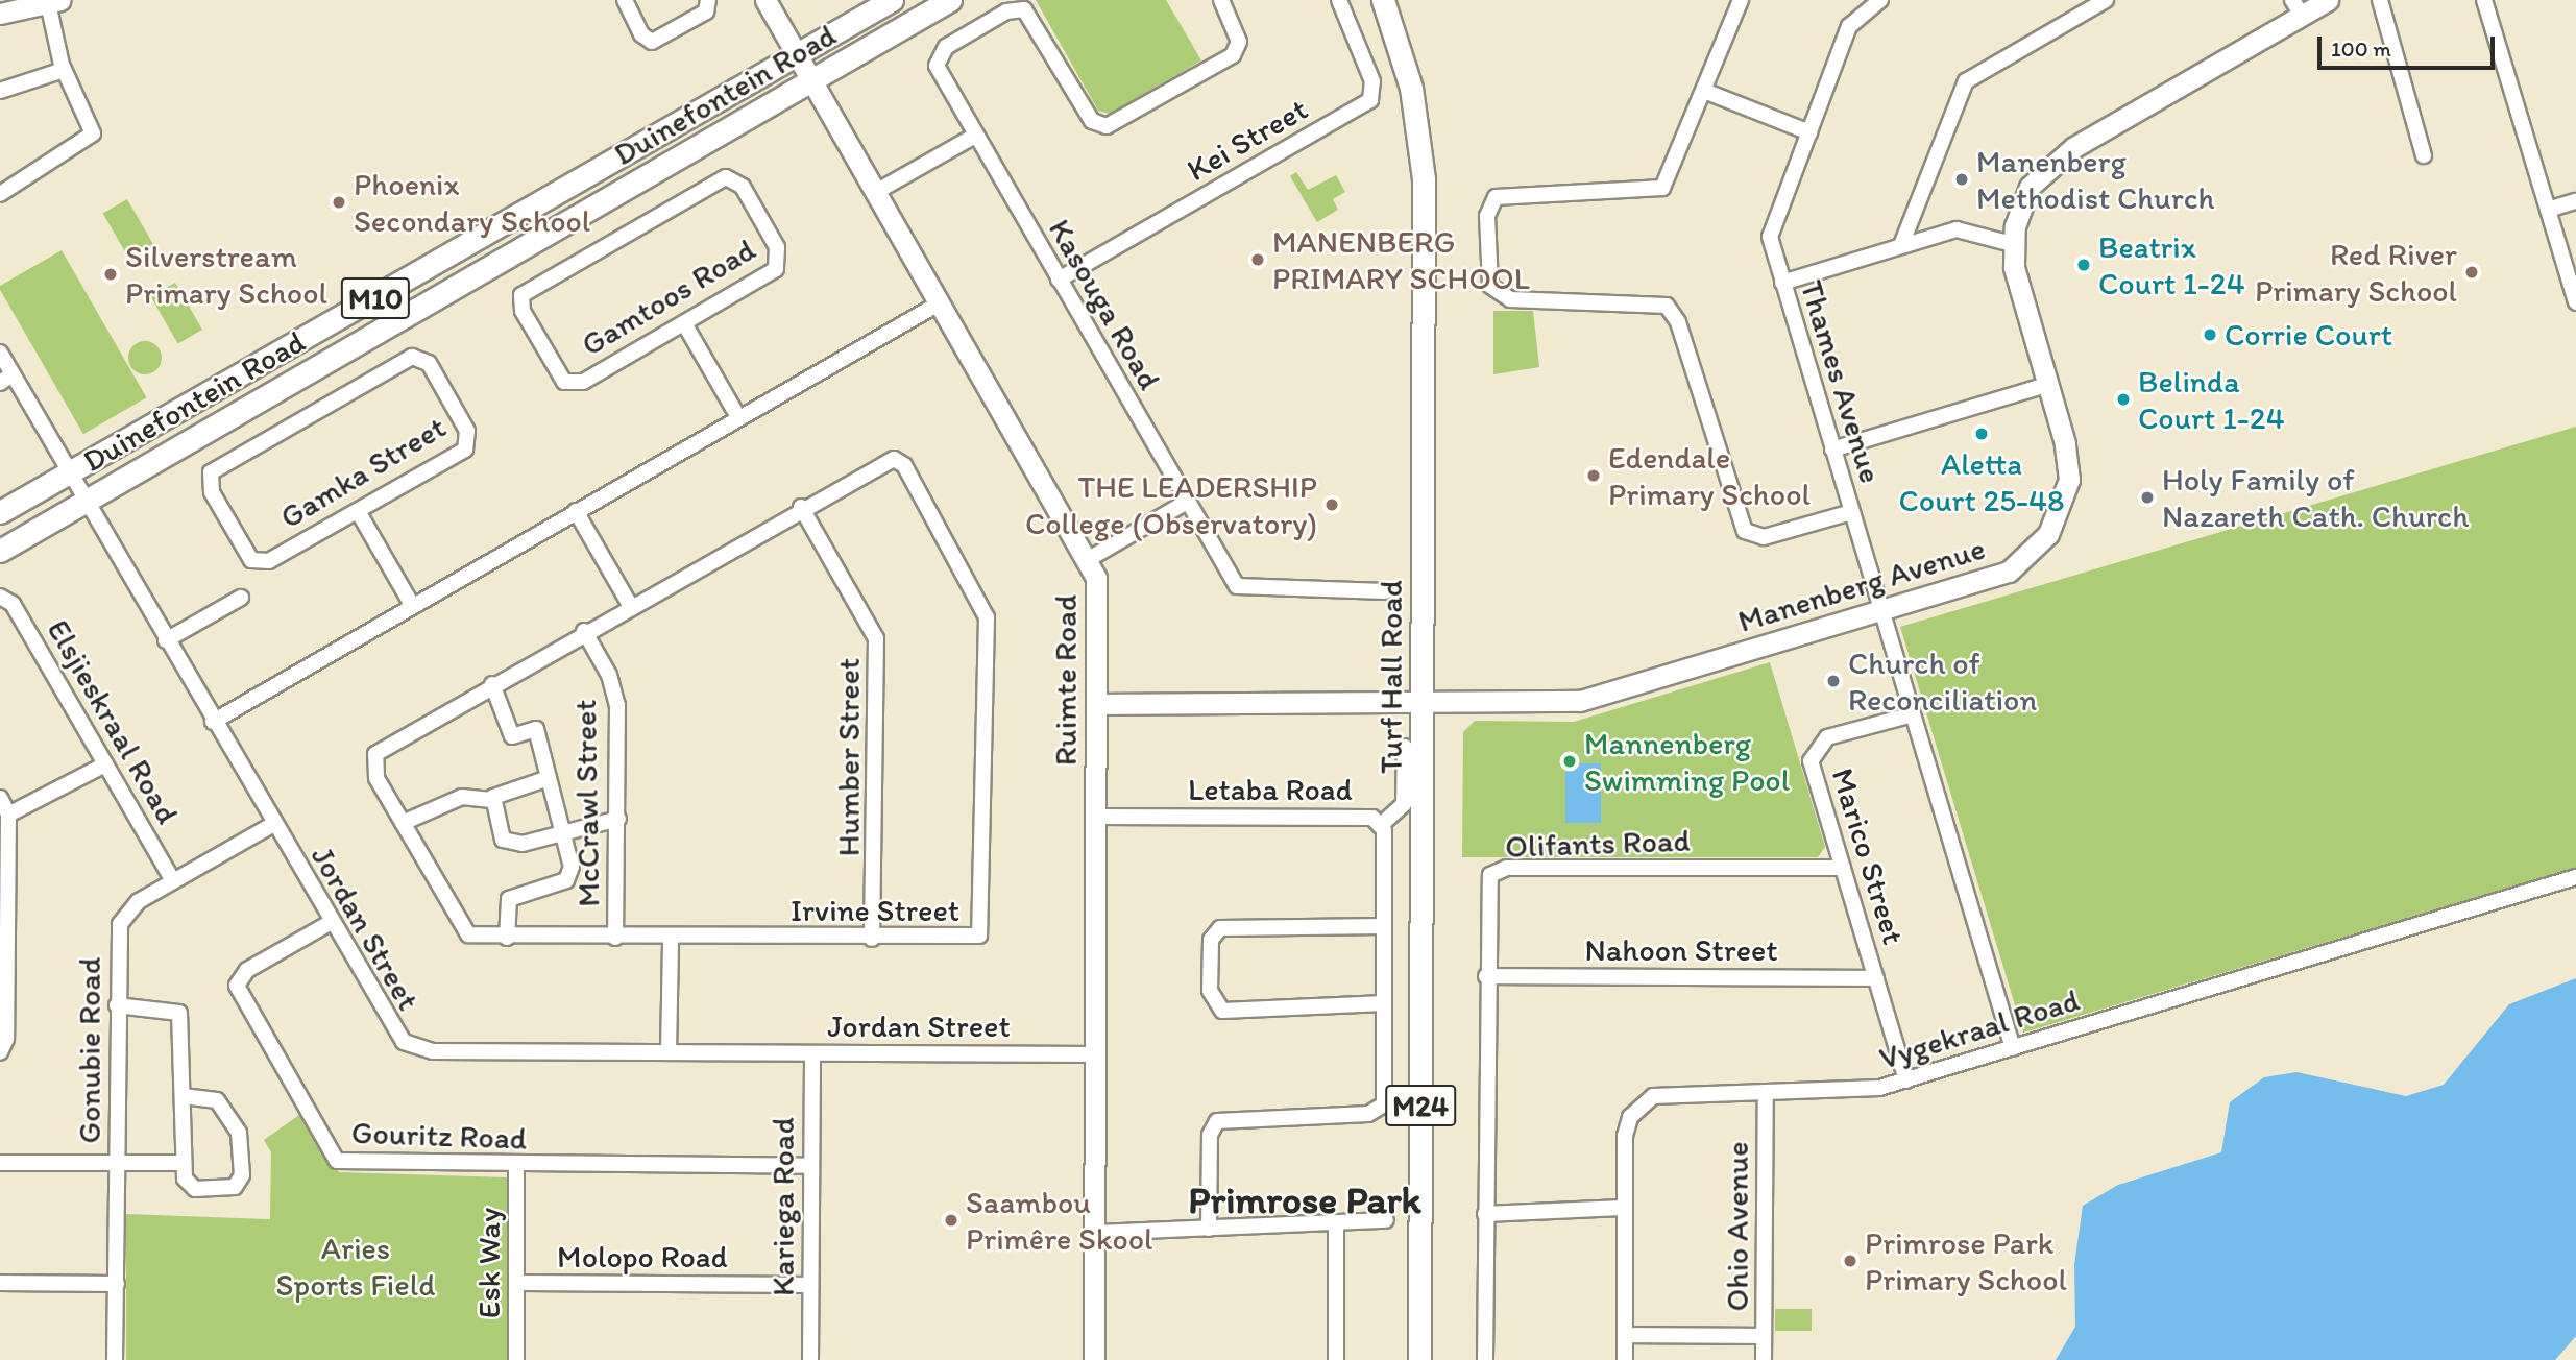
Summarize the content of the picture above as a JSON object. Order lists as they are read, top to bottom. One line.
{"streets":{"main road":["Duinefontein Road","M10","Turf Hall Road","M24"],"street":["Kei Street","Gamtoos Road","Kasouga Road","Thames Avenue","Gamka Street","Manenberg Avenue","Ruimte Road","Elsjieskraal Road","Humber Street","Letaba Road","McCrawl Street","Olifants Road","Marico Street","Irvine Street","Jordan Street","Nahoon Street","Vygekraal Road","Gonubie Road","Gouritz Road","Kariega Road","Ohio Avenue","Molopo Road","Esk Way"]},"crossings":[["Duinefontein Road","Ruimte Road"],["Duinefontein Road","Jordan Street"],["Kei Street","Kasouga Road"],["Thames Avenue","Manenberg Avenue"],["Thames Avenue","Marico Street"],["Thames Avenue","Vygekraal Road"],["Manenberg Avenue","Turf Hall Road"],["Manenberg Avenue","Ruimte Road"],["Ruimte Road","Letaba Road"],["Ruimte Road","Jordan Street"],["Elsjieskraal Road","Gonubie Road"],["Humber Street","Irvine Street"],["McCrawl Street","Irvine Street"],["Olifants Road","Marico Street"],["Olifants Road","Nahoon Street"],["Marico Street","Nahoon Street"],["Marico Street","Vygekraal Road"],["Jordan Street","Gonubie Road"],["Jordan Street","Gouritz Road"],["Jordan Street","Kariega Road"],["Vygekraal Road","Ohio Avenue"],["Gouritz Road","Kariega Road"],["Gouritz Road","Esk Way"],["Kariega Road","Molopo Road"],["Molopo Road","Esk Way"]],"districts":["Primrose Park"],"parks":["Aries Sports Field"],"places":["Manenberg Methodist Church","Phoenix Secondary School","MANENBERG PRIMARY SCHOOL","Beatrix Court 1-24","Red River Primary School","Silverstream Primary School","Corrie Court","Belinda Court 1-24","Aletta Court 25-48","Edendale Primary School","Holy Family of Nazareth Cath. Church","THE LEADERSHIP College (Observatory)","Church of Reconciliation","Mannenberg Swimming Pool","Saambou Primêre Skool","Primrose Park Primary School"],"scale_bar":"100 m"}
